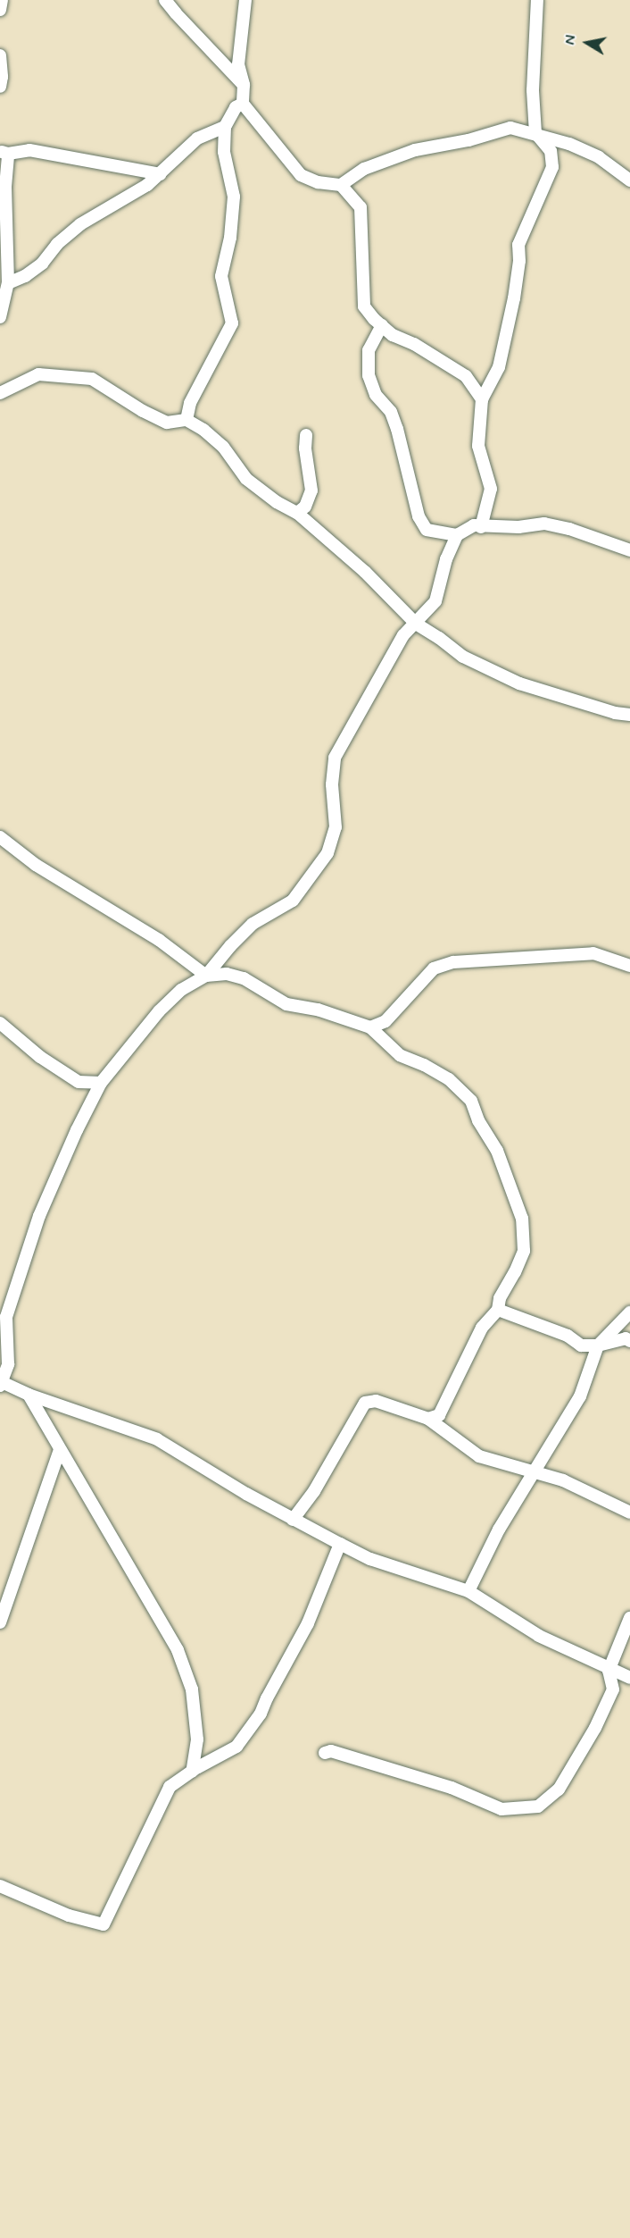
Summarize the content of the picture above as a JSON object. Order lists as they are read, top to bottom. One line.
{"north":"left"}
